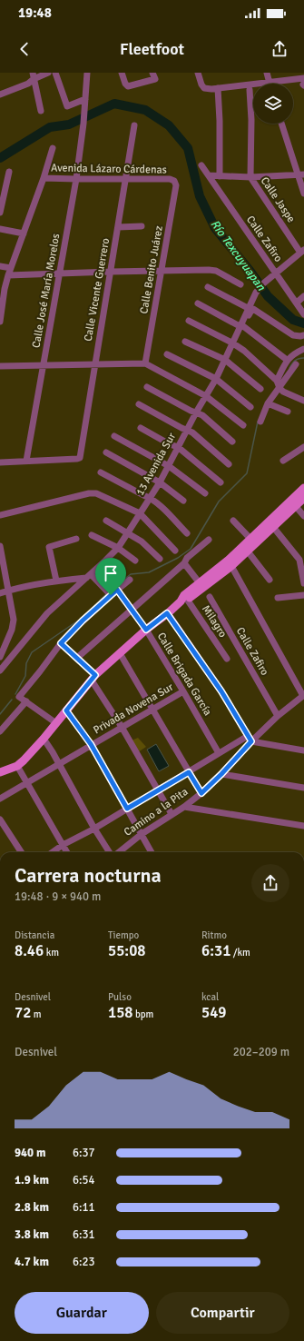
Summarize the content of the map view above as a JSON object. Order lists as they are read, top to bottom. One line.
{"streets":{"street":["Avenida Lázaro Cárdenas","Calle Jaspe","Calle Zafiro","Calle Benito Juárez","Calle Vicente Guerrero","Calle José María Morelos","13 Avenida Sur","Milagro","Calle Brigada García","Privada Novena Sur","Camino a la Pita"]},"crossings":[["Avenida Lázaro Cárdenas","Calle Benito Juárez"],["Avenida Lázaro Cárdenas","Calle Vicente Guerrero"],["Avenida Lázaro Cárdenas","Calle José María Morelos"],["Calle Jaspe","13 Avenida Sur"],["Calle Zafiro","13 Avenida Sur"],["Calle Zafiro","Camino a la Pita"],["Calle Vicente Guerrero","Calle José María Morelos"],["Calle Brigada García","Privada Novena Sur"]],"water":["Río Texcuyuapan"],"page":{"status":"19:48","header":"Fleetfoot","heading":["Carrera nocturna","19:48 · 9 × 940 m"],"stats":[["Distancia","8.46 km"],["Tiempo","55:08"],["Ritmo","6:31 /km"],["Desnivel","72 m"],["Pulso","158 bpm"],["kcal","549"]],"chart":["Desnivel","202–209 m"],"list":[{"name":"940 m","note":"6:37"},{"name":"1.9 km","note":"6:54"},{"name":"2.8 km","note":"6:11"},{"name":"3.8 km","note":"6:31"},{"name":"4.7 km","note":"6:23"}],"buttons":["Guardar","Compartir"]}}
